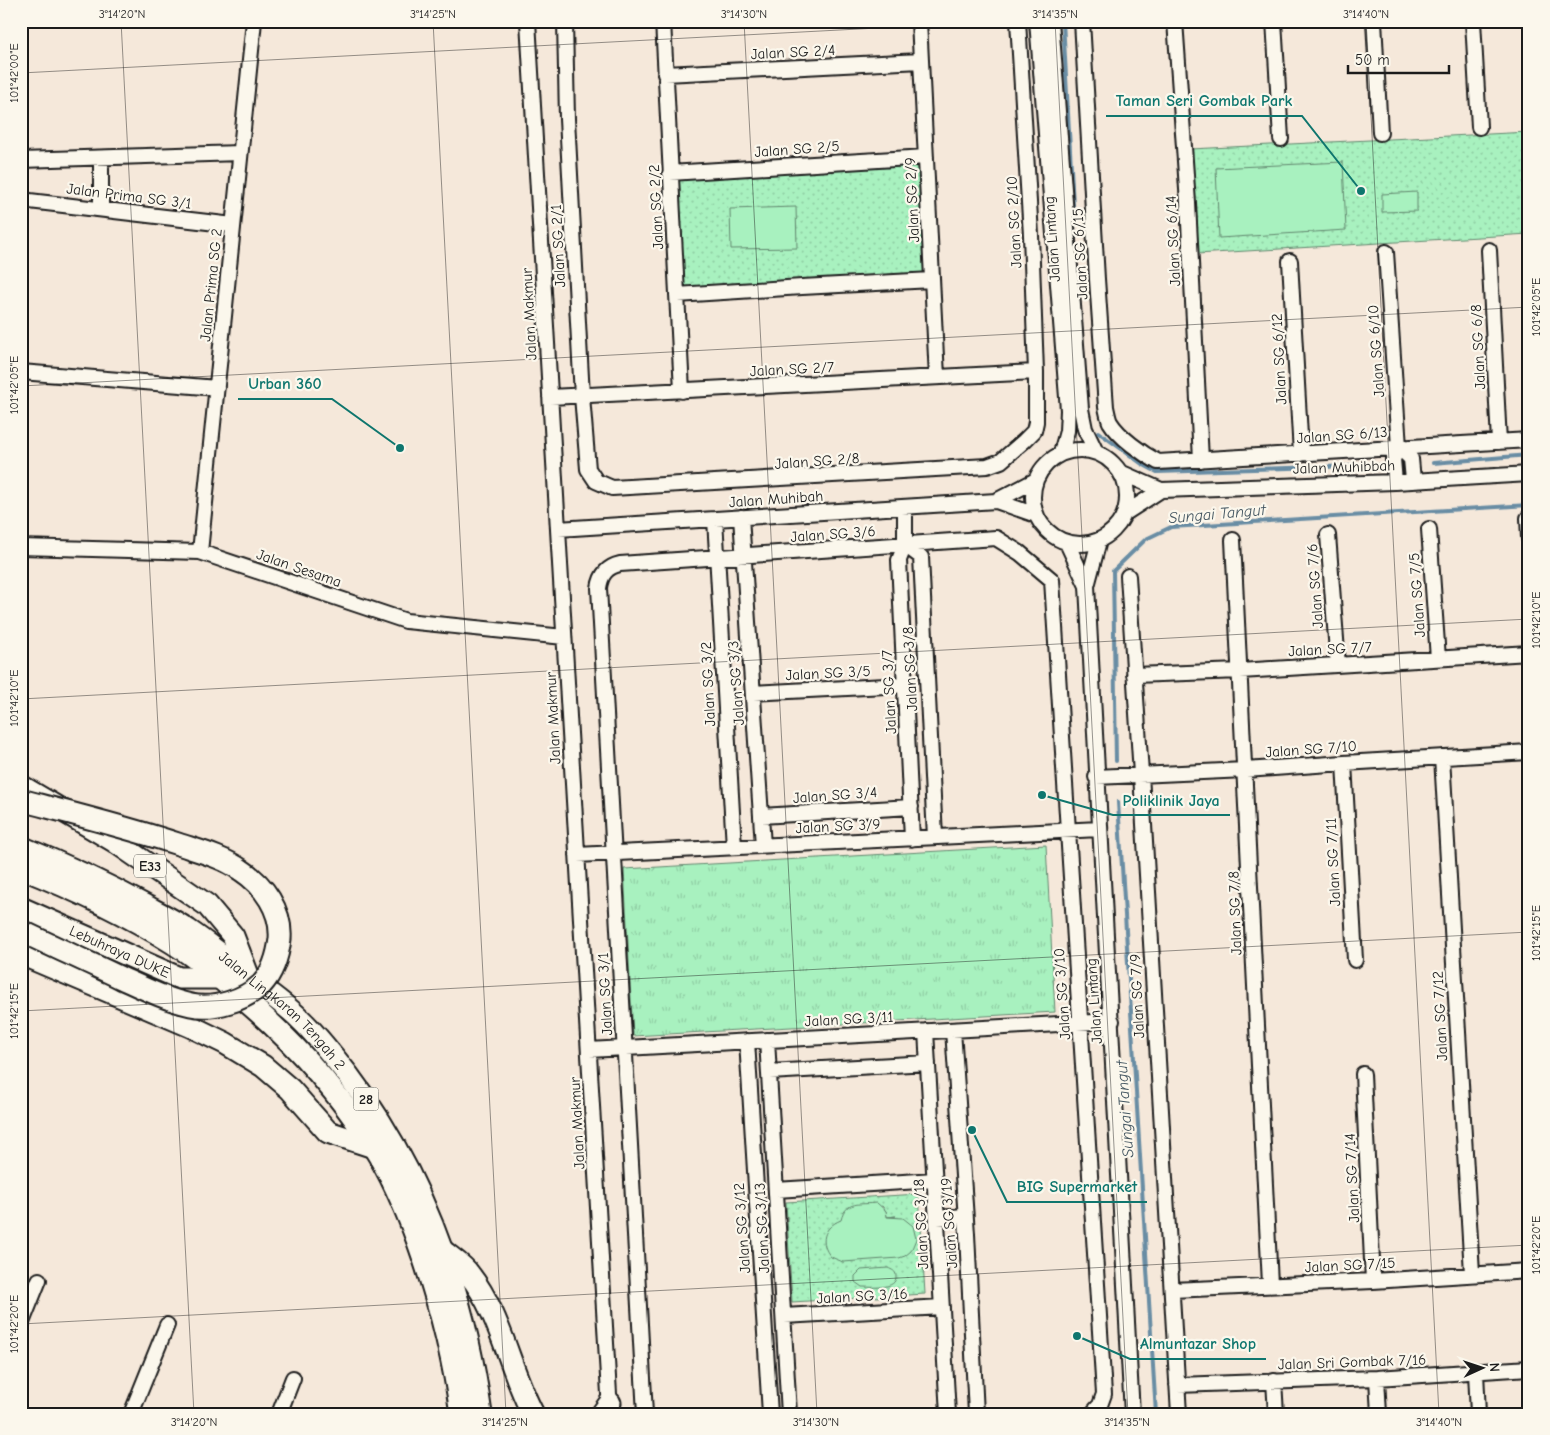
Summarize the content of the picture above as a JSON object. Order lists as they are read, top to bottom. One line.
{"streets":{"highway":["E33","Lebuhraya DUKE","Jalan Lingkaran Tengah 2","28"],"street":["Jalan SG 2/4","Jalan SG 2/5","Jalan Prima SG 3/1","Jalan SG 2/9","Jalan SG 2/2","Jalan SG 2/10","Jalan Lintang","Jalan SG 6/14","Jalan SG 2/1","Jalan SG 6/15","Jalan Prima SG 2","Jalan Makmur","Jalan SG 6/8","Jalan SG 6/10","Jalan SG 6/12","Jalan SG 2/7","Jalan SG 6/13","Jalan SG 2/8","Jalan Muhibbah","Jalan Muhibah","Jalan SG 3/6","Jalan Sesama","Jalan SG 7/6","Jalan SG 7/5","Jalan SG 7/7","Jalan SG 3/8","Jalan SG 3/5","Jalan SG 3/3","Jalan SG 3/2","Jalan SG 3/7","Jalan SG 7/10","Jalan SG 3/4","Jalan SG 3/9","Jalan SG 7/11","Jalan SG 7/8","Jalan SG 3/1","Jalan SG 3/10","Jalan SG 7/9","Jalan SG 7/12","Jalan SG 3/11","Jalan SG 7/14","Jalan SG 3/19","Jalan SG 3/18","Jalan SG 3/12","Jalan SG 3/13","Jalan SG 7/15","Jalan SG 3/16","Jalan Sri Gombak 7/16"]},"crossings":[["Jalan SG 2/4","Jalan SG 2/9"],["Jalan SG 2/4","Jalan SG 2/2"],["Jalan SG 2/5","Jalan SG 2/9"],["Jalan SG 2/5","Jalan SG 2/2"],["Jalan Prima SG 3/1","Jalan Prima SG 2"],["Jalan SG 2/9","Jalan SG 2/7"],["Jalan SG 2/2","Jalan SG 2/7"],["Jalan SG 2/10","Jalan SG 2/7"],["Jalan SG 2/10","Jalan SG 2/8"],["Jalan Lintang","Jalan Muhibbah"],["Jalan Lintang","Jalan Muhibah"],["Jalan Lintang","Jalan SG 7/10"],["Jalan Lintang","Jalan SG 3/9"],["Jalan Lintang","Jalan SG 3/11"],["Jalan SG 6/14","Jalan SG 6/13"],["Jalan SG 2/1","Jalan SG 2/7"],["Jalan SG 2/1","Jalan SG 2/8"],["Jalan SG 6/15","Jalan SG 6/13"],["Jalan Prima SG 2","Jalan Sesama"],["Jalan Makmur","Jalan SG 2/7"],["Jalan Makmur","Jalan Muhibah"],["Jalan Makmur","Jalan Sesama"],["Jalan Makmur","Jalan SG 3/9"],["Jalan Makmur","Jalan SG 3/11"],["Jalan SG 6/8","Jalan SG 6/13"],["Jalan SG 6/10","Jalan SG 6/13"],["Jalan SG 6/10","Jalan Muhibbah"],["Jalan SG 6/12","Jalan SG 6/13"],["Jalan Muhibbah","Jalan Muhibah"],["Jalan Muhibah","Jalan SG 3/3"],["Jalan Muhibah","Jalan SG 3/2"],["Jalan SG 3/6","Jalan SG 3/8"],["Jalan SG 3/6","Jalan SG 3/3"],["Jalan SG 3/6","Jalan SG 3/2"],["Jalan SG 3/6","Jalan SG 3/7"],["Jalan SG 3/6","Jalan SG 3/1"],["Jalan SG 3/6","Jalan SG 3/10"],["Jalan SG 7/6","Jalan SG 7/7"],["Jalan SG 7/5","Jalan SG 7/7"],["Jalan SG 7/7","Jalan SG 7/8"],["Jalan SG 7/7","Jalan SG 7/9"],["Jalan SG 3/8","Jalan SG 3/7"],["Jalan SG 3/8","Jalan SG 3/9"],["Jalan SG 3/5","Jalan SG 3/3"],["Jalan SG 3/5","Jalan SG 3/7"],["Jalan SG 3/3","Jalan SG 3/4"],["Jalan SG 3/3","Jalan SG 3/9"],["Jalan SG 3/2","Jalan SG 3/9"],["Jalan SG 3/7","Jalan SG 3/4"],["Jalan SG 3/7","Jalan SG 3/9"],["Jalan SG 7/10","Jalan SG 7/11"],["Jalan SG 7/10","Jalan SG 7/8"],["Jalan SG 7/10","Jalan SG 7/9"],["Jalan SG 7/10","Jalan SG 7/12"],["Jalan SG 3/9","Jalan SG 3/1"],["Jalan SG 3/9","Jalan SG 3/10"],["E33","Jalan Lingkaran Tengah 2"],["Jalan SG 7/8","Jalan SG 7/15"],["Lebuhraya DUKE","Jalan Lingkaran Tengah 2"],["Jalan SG 3/1","Jalan SG 3/11"],["Jalan SG 3/10","Jalan SG 3/11"],["Jalan SG 7/9","Jalan SG 7/15"],["Jalan SG 7/9","Jalan Sri Gombak 7/16"],["Jalan SG 7/12","Jalan SG 7/15"],["Jalan SG 3/11","Jalan SG 3/19"],["Jalan SG 3/11","Jalan SG 3/18"],["Jalan SG 3/11","Jalan SG 3/12"],["Jalan SG 3/11","Jalan SG 3/13"],["Jalan SG 7/14","Jalan SG 7/15"],["Jalan SG 3/18","Jalan SG 3/16"],["Jalan SG 3/13","Jalan SG 3/16"]],"water":["Sungai Tangut"],"places":["Taman Seri Gombak Park","Urban 360","Poliklinik Jaya","BIG Supermarket","Almuntazar Shop"],"scale_bar":"50 m","north":"right","coordinates":["3°14'20\"N","3°14'25\"N","3°14'30\"N","3°14'35\"N","3°14'40\"N","101°42'00\"E","101°42'05\"E","101°42'10\"E","101°42'15\"E","101°42'20\"E"]}
